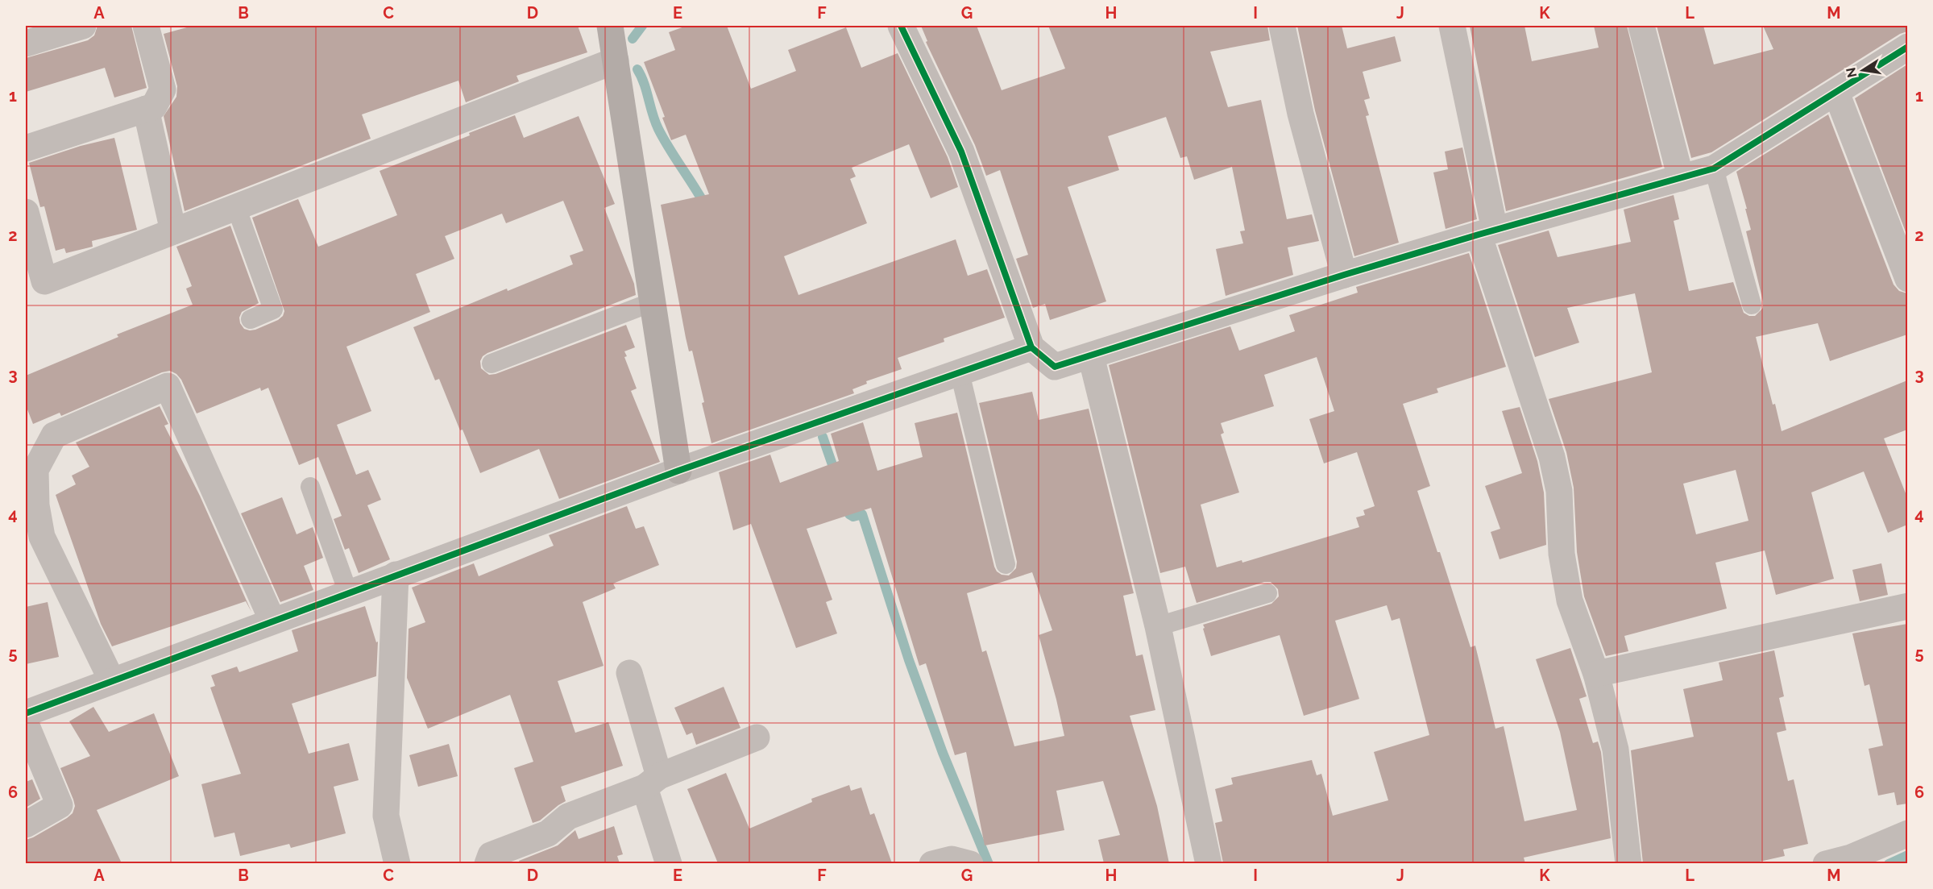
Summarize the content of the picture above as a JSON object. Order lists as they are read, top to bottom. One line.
{"north":"left","grid":{"columns":["A","B","C","D","E","F","G","H","I","J","K","L","M"],"rows":["1","2","3","4","5","6"]}}
